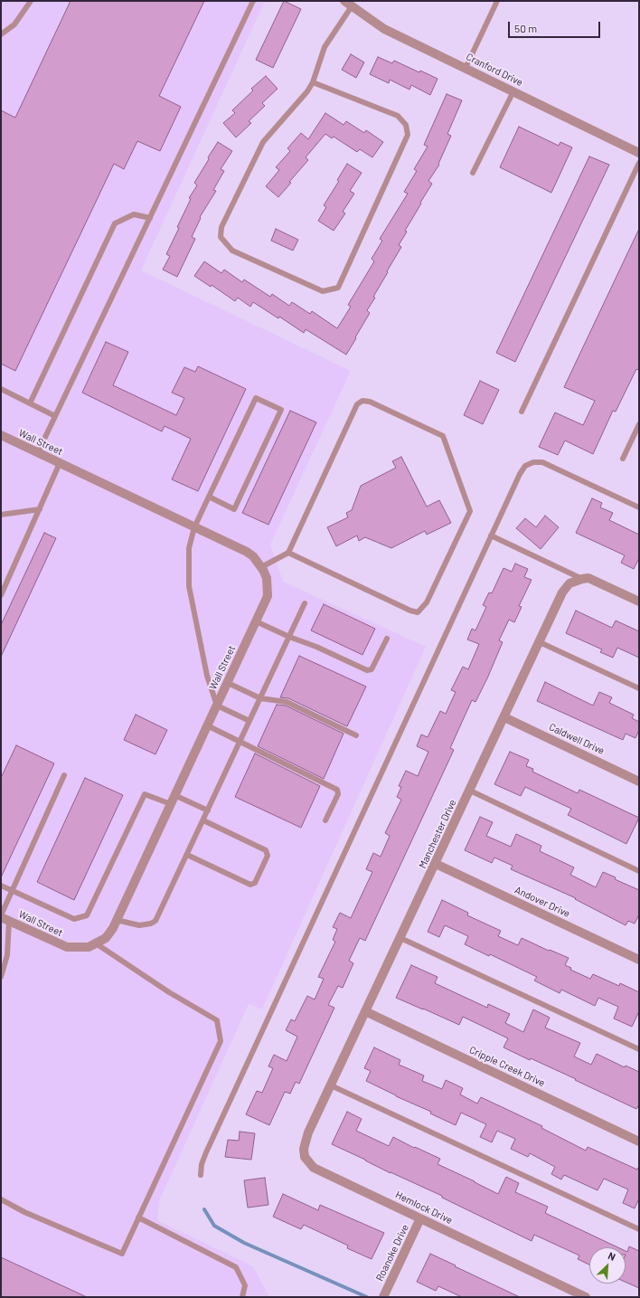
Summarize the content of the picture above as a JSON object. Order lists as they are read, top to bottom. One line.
{"streets":{"street":["Cranford Drive","Wall Street","Caldwell Drive","Manchester Drive","Andover Drive","Cripple Creek Drive","Hemlock Drive","Roanoke Drive"]},"crossings":[["Caldwell Drive","Manchester Drive"],["Manchester Drive","Andover Drive"],["Manchester Drive","Cripple Creek Drive"],["Manchester Drive","Hemlock Drive"],["Hemlock Drive","Roanoke Drive"]],"scale_bar":"50 m","north":"top right"}
